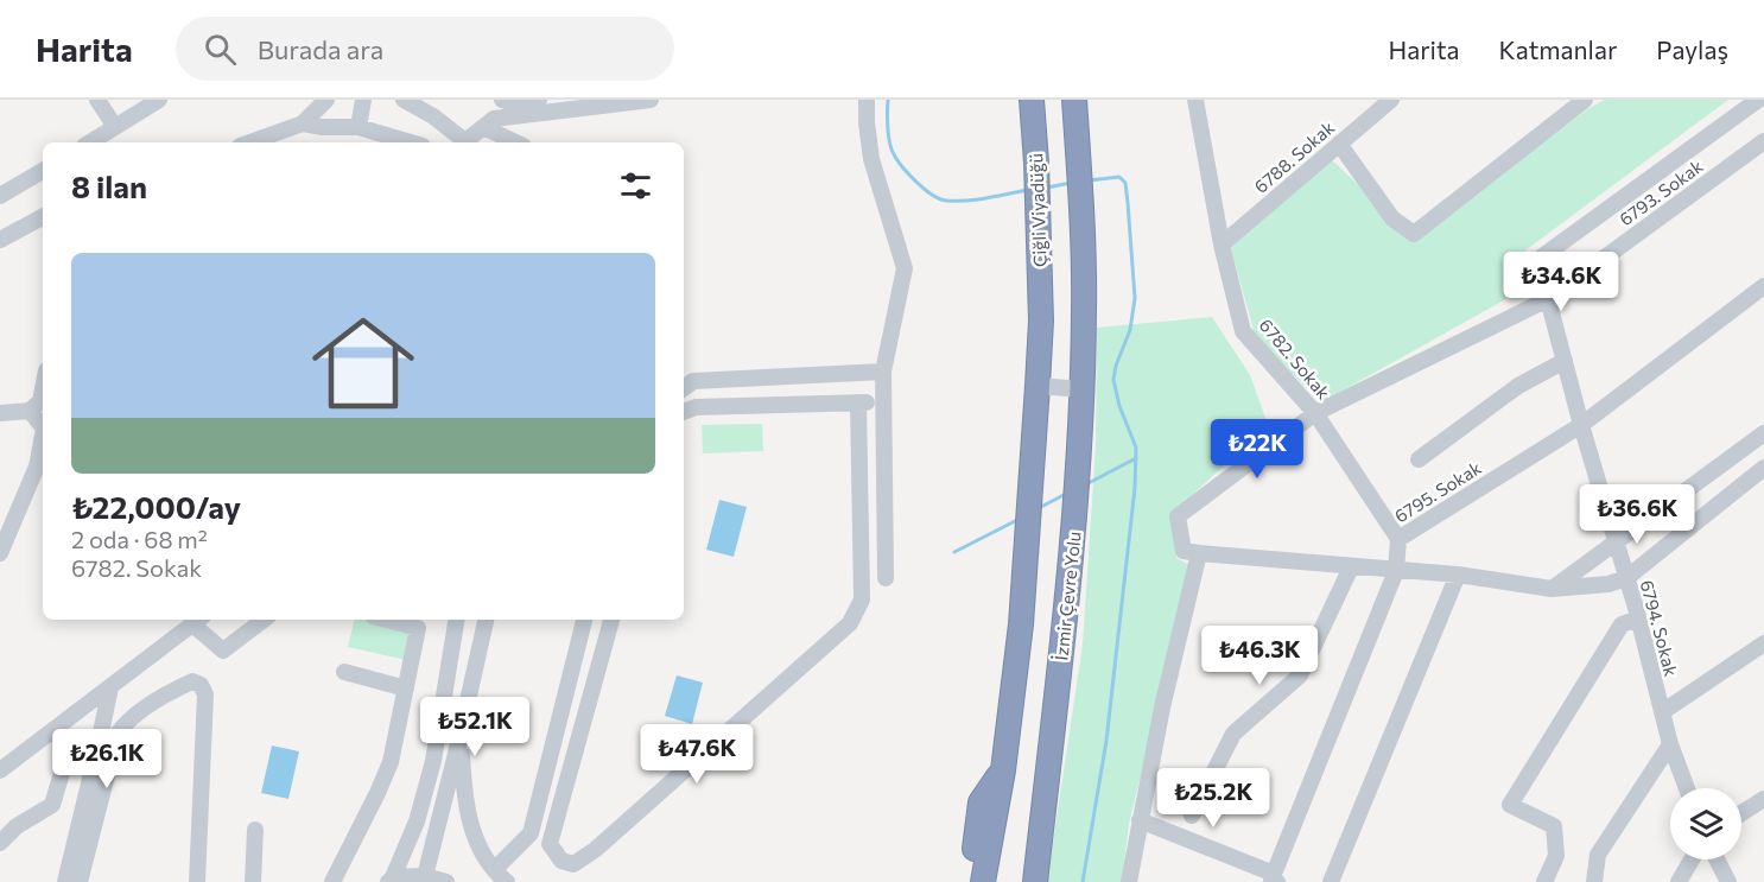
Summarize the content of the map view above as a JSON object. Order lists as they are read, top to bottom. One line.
{"streets":{"highway":["Çiğli Viyadüğü","İzmir Çevre Yolu"],"street":["6788. Sokak","6793. Sokak","6782. Sokak","6795. Sokak","6794. Sokak"]},"crossings":[["6788. Sokak","6782. Sokak"],["6793. Sokak","6782. Sokak"],["6793. Sokak","6794. Sokak"],["6782. Sokak","6795. Sokak"],["6795. Sokak","6794. Sokak"]],"page":{"header":"Harita","search":"Burada ara","nav":["Harita","Katmanlar","Paylaş"],"heading":"8 ilan","list":[{"name":"₺22,000/ay","note":"2 oda · 68 m² · 6782. Sokak"}],"price":["₺34.6K","₺22K","₺36.6K","₺46.3K","₺52.1K","₺47.6K","₺26.1K","₺25.2K"]}}
